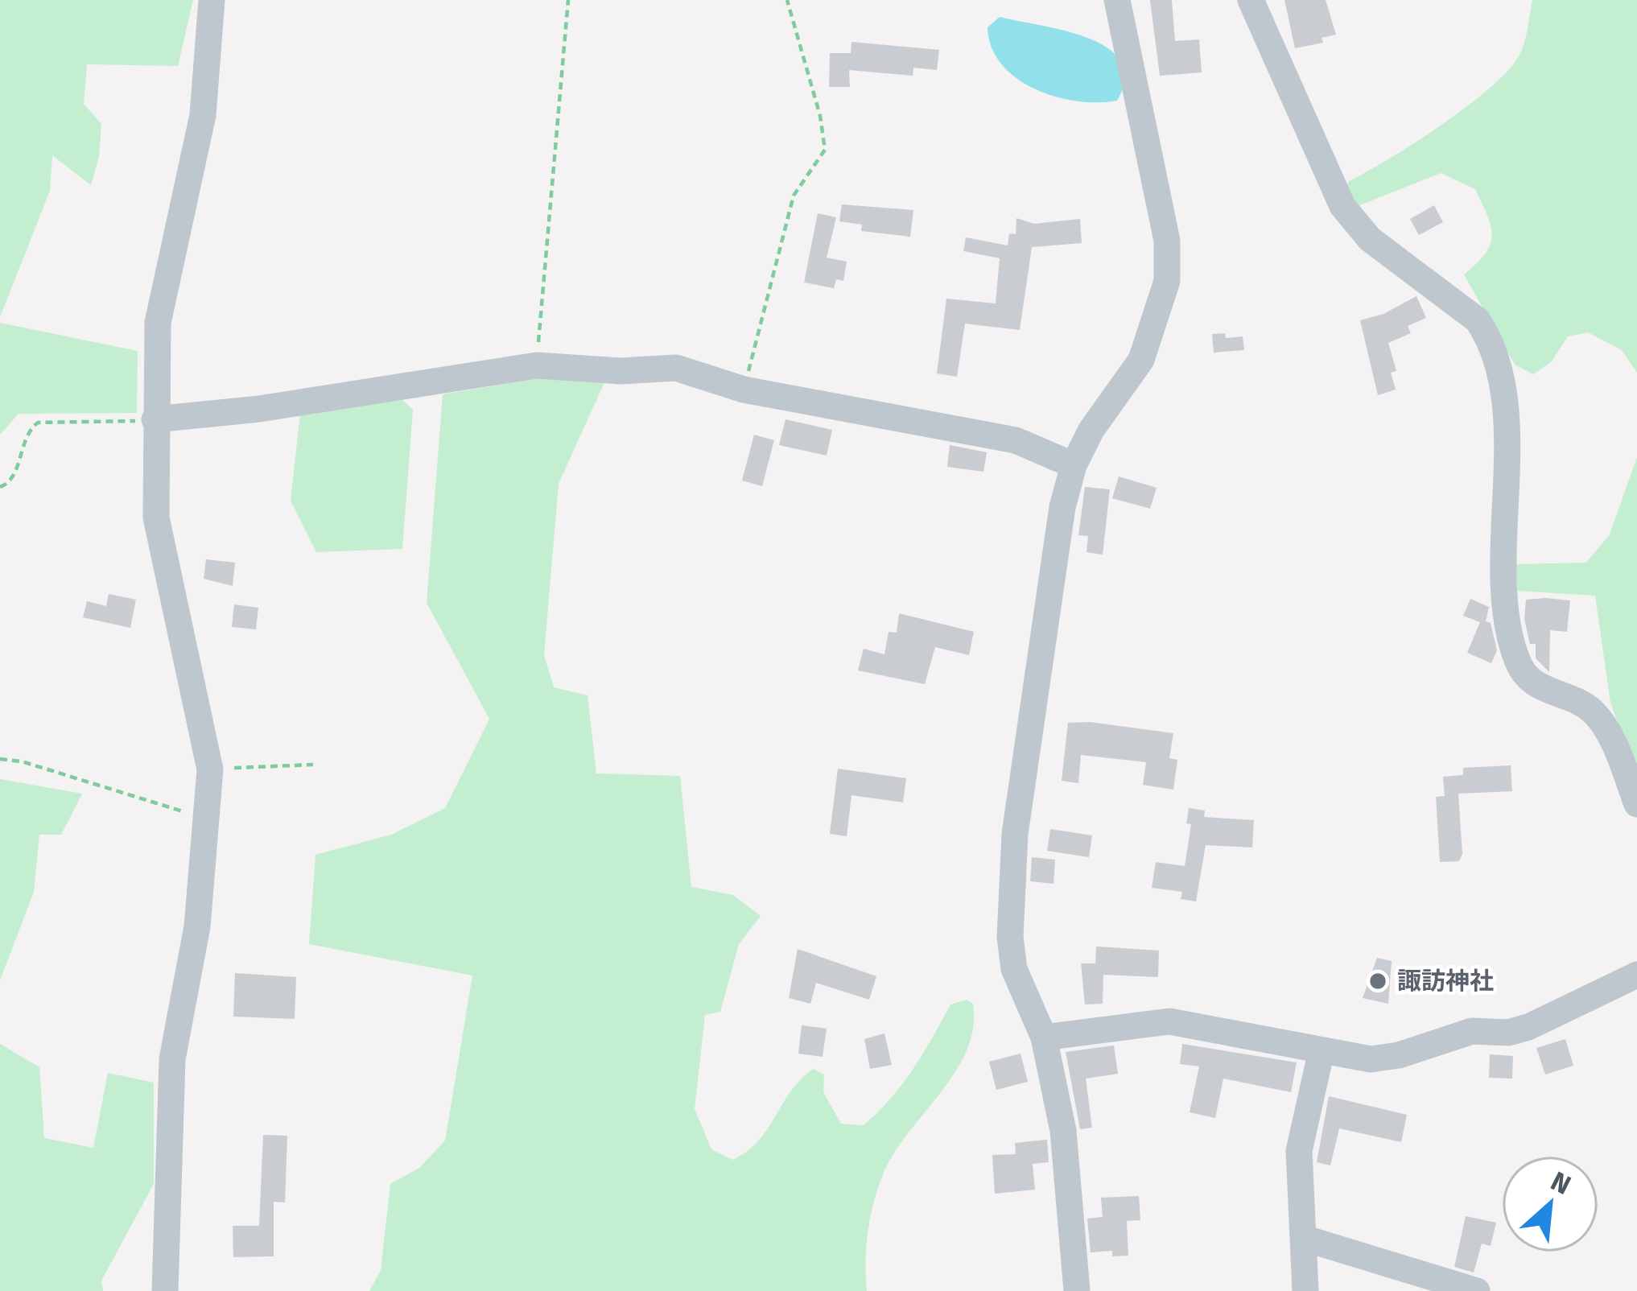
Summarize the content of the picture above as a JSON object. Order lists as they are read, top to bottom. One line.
{"places":["諏訪神社"],"north":"top right"}
